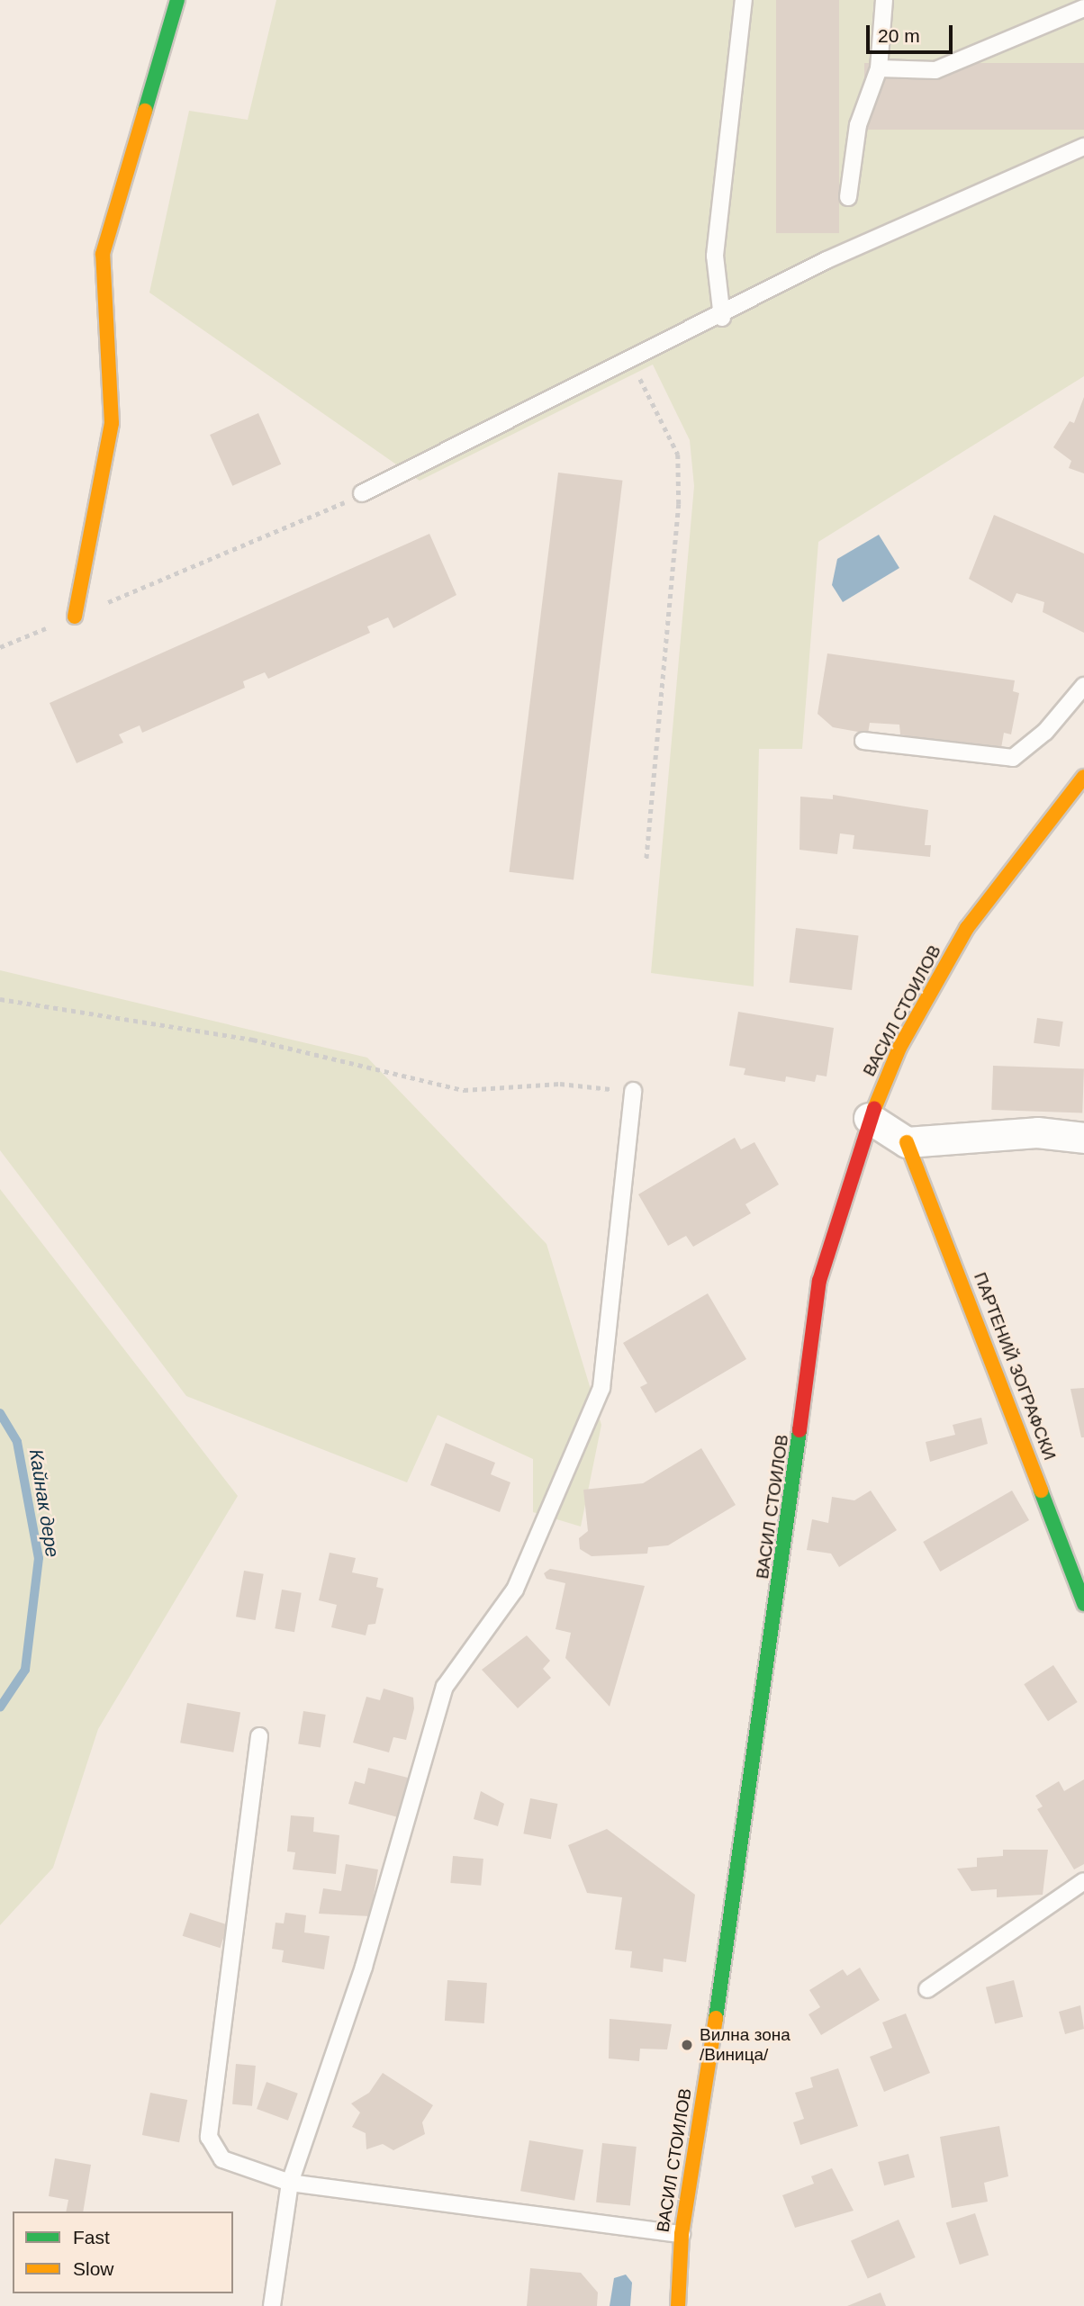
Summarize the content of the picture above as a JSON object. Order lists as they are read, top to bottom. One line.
{"streets":{"street":["ВАСИЛ СТОИЛОВ","ПАРТЕНИЙ ЗОГРАФСКИ"]},"water":["Кайнак дере"],"places":["Вилна зона /Виница/"],"legend":["Fast","Slow"],"scale_bar":"20 m"}
